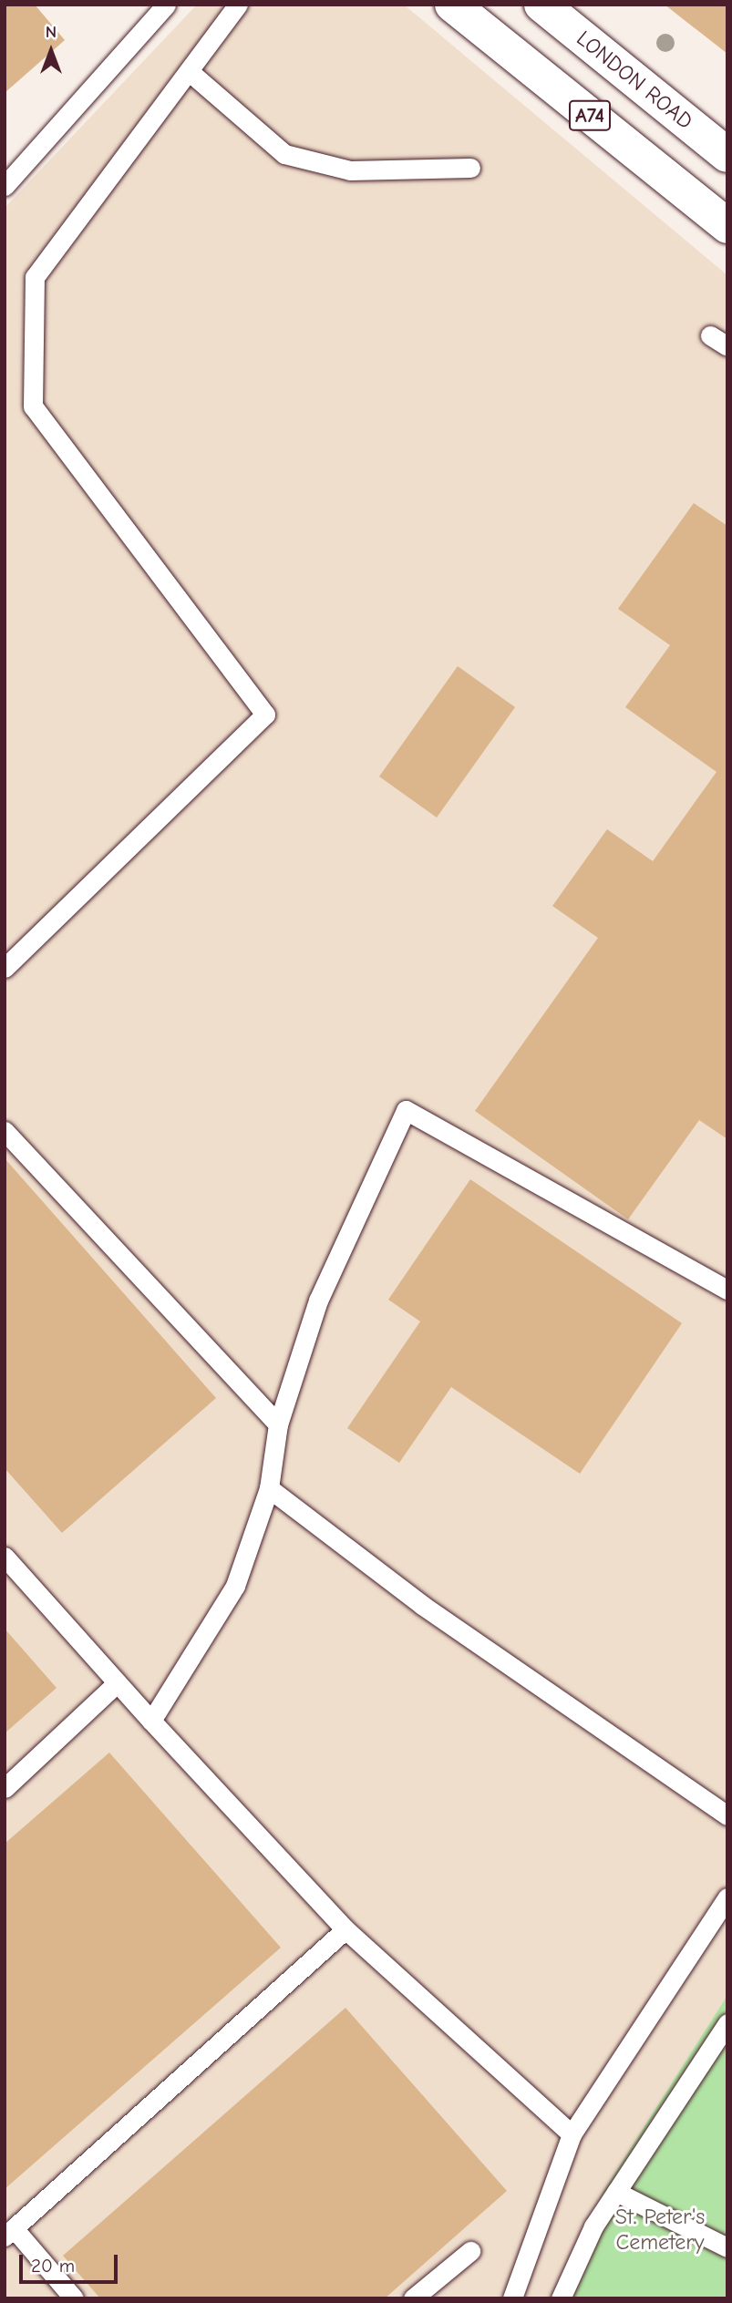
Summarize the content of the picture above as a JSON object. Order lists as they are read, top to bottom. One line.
{"streets":{"main road":["LONDON ROAD","A74"]},"parks":["St. Peter's Cemetery"],"scale_bar":"20 m","north":"top"}
